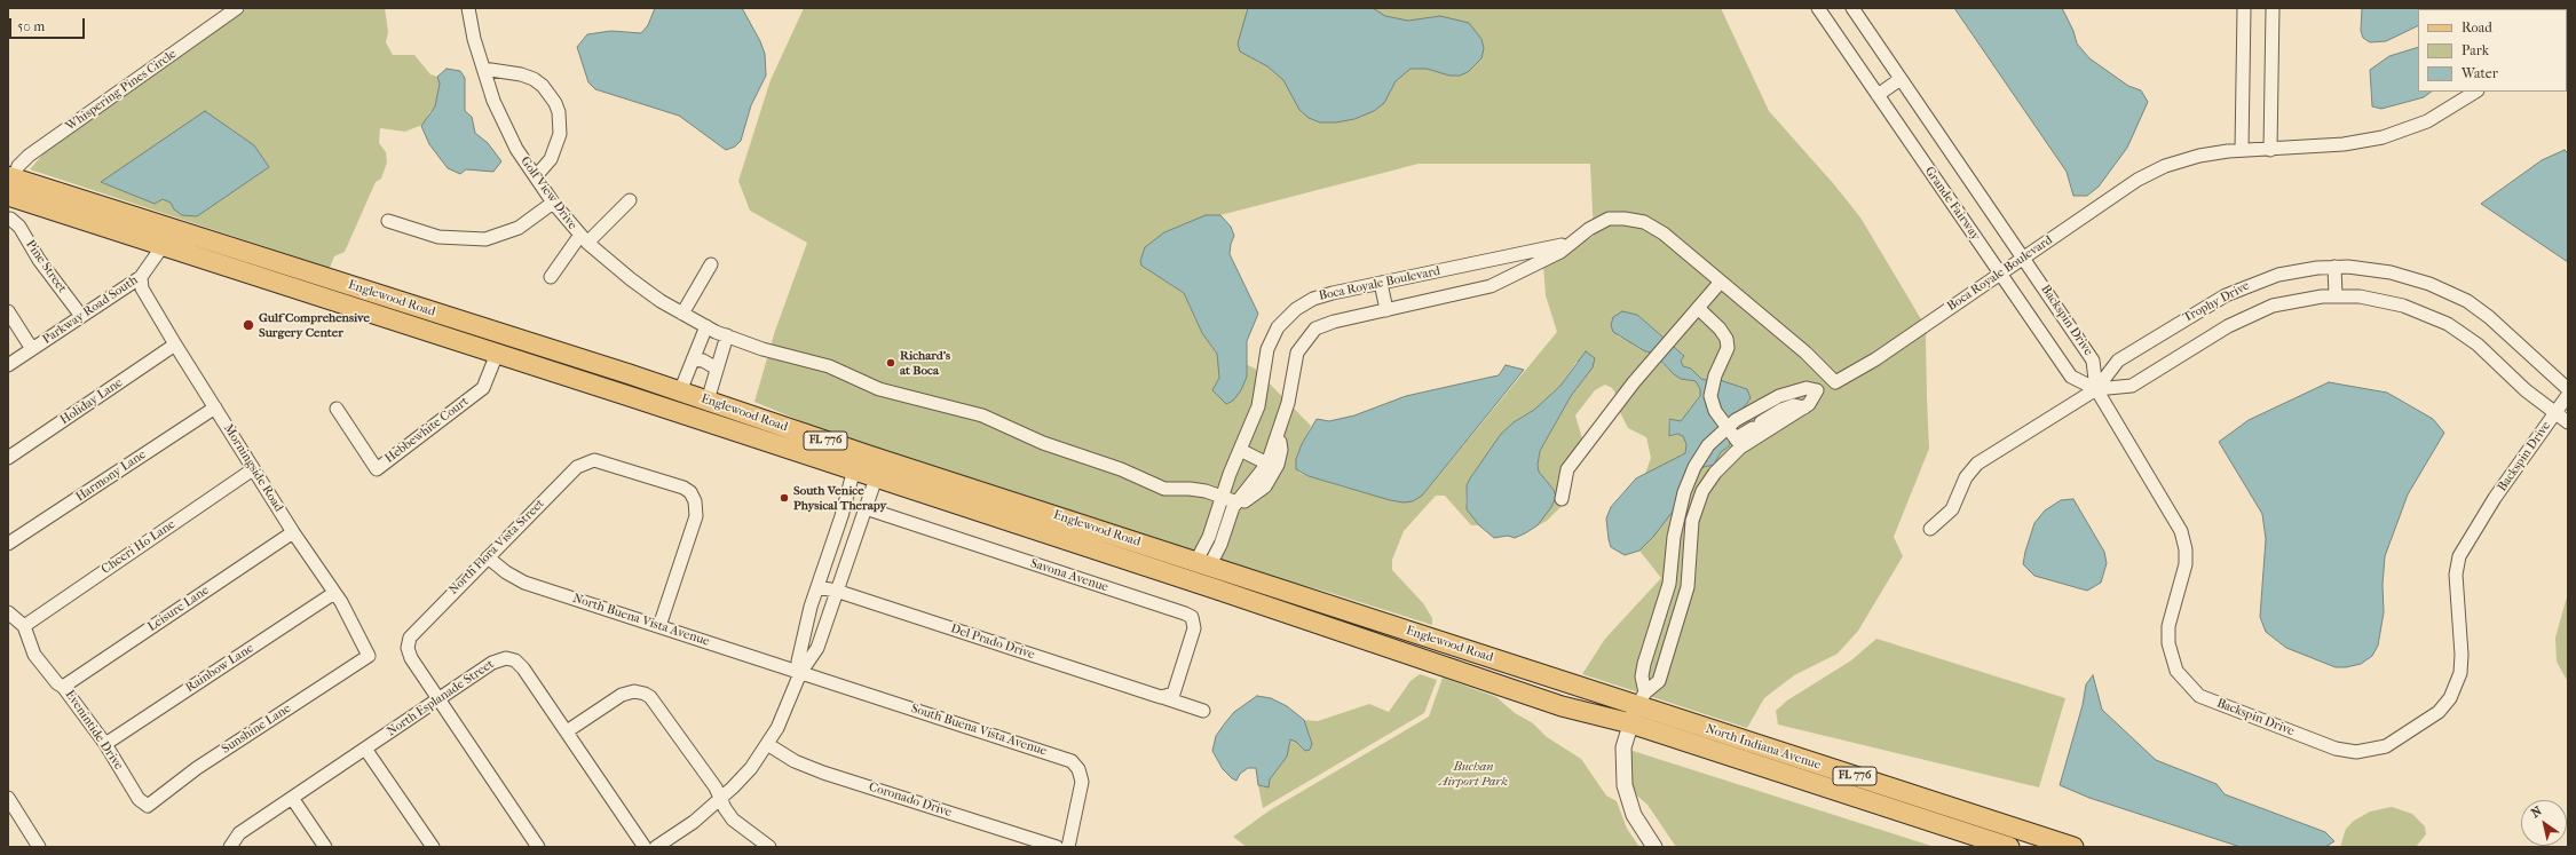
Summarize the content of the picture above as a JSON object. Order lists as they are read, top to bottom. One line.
{"streets":{"main road":["Englewood Road","FL 776","North Indiana Avenue"],"street":["Whispering Pines Circle","Golf View Drive","Grande Fairway","Pine Street","Boca Royale Boulevard","Trophy Drive","Parkway Road South","Backspin Drive","Holiday Lane","Hebbewhite Court","Morningside Road","Harmony Lane","Cheeri Ho Lane","North Flora Vista Street","Savona Avenue","Leisure Lane","North Buena Vista Avenue","Del Prado Drive","Rainbow Lane","North Esplanade Street","Sunshine Lane","Evenintide Drive","South Buena Vista Avenue","Coronado Drive"]},"crossings":[["Whispering Pines Circle","Pine Street"],["Whispering Pines Circle","Englewood Road"],["Golf View Drive","Boca Royale Boulevard"],["Grande Fairway","Boca Royale Boulevard"],["Grande Fairway","Trophy Drive"],["Grande Fairway","Backspin Drive"],["Pine Street","Parkway Road South"],["Boca Royale Boulevard","Englewood Road"],["Boca Royale Boulevard","Backspin Drive"],["Englewood Road","Parkway Road South"],["Englewood Road","Hebbewhite Court"],["Englewood Road","North Indiana Avenue"],["Trophy Drive","Backspin Drive"],["Parkway Road South","Morningside Road"],["Holiday Lane","Morningside Road"],["Morningside Road","Harmony Lane"],["Morningside Road","Cheeri Ho Lane"],["Morningside Road","Leisure Lane"],["Morningside Road","Rainbow Lane"],["Morningside Road","Sunshine Lane"],["Cheeri Ho Lane","Evenintide Drive"],["North Flora Vista Street","North Buena Vista Avenue"],["North Flora Vista Street","North Esplanade Street"],["Savona Avenue","Del Prado Drive"],["Leisure Lane","Evenintide Drive"],["North Buena Vista Avenue","South Buena Vista Avenue"],["Rainbow Lane","Evenintide Drive"],["Sunshine Lane","Evenintide Drive"]],"parks":["Buchan Airport Park"],"places":["Gulf Comprehensive Surgery Center","Richard's at Boca","South Venice Physical Therapy"],"legend":["Road","Park","Water"],"scale_bar":"50 m","north":"top left"}
